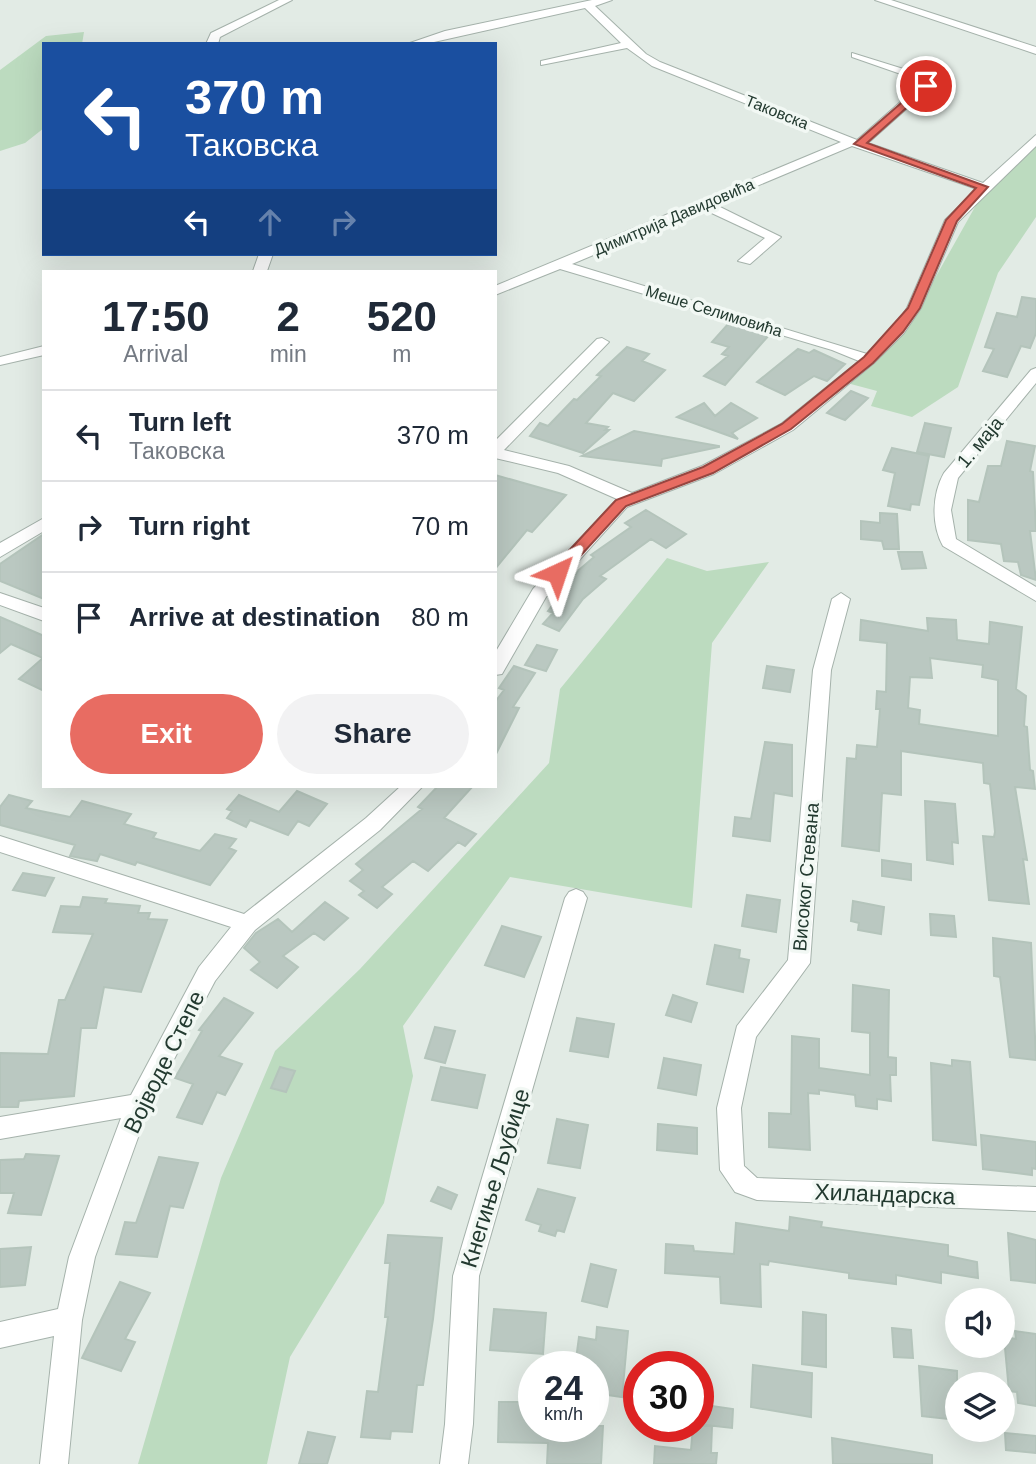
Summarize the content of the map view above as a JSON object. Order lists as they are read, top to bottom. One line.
{"streets":{"street":["Таковска","Димитрија Давидовића","Меше Селимовића","1. маја","Високог Стевана","Војводе Степе","Кнегиње Љубице","Хиландарска"]},"crossings":[["Таковска","Димитрија Давидовића"],["Димитрија Давидовића","Меше Селимовића"],["Високог Стевана","Хиландарска"]],"page":{"turn":["370 m","Таковска"],"eta":["17:50","Arrival","2","min","520","m"],"list":[{"name":"Turn left","note":"Таковска","value":"370 m"},{"name":"Turn right","value":"70 m"},{"name":"Arrive at destination","value":"80 m"}],"buttons":["Exit","Share"],"speed":"24 km/h","limit":"30"}}
